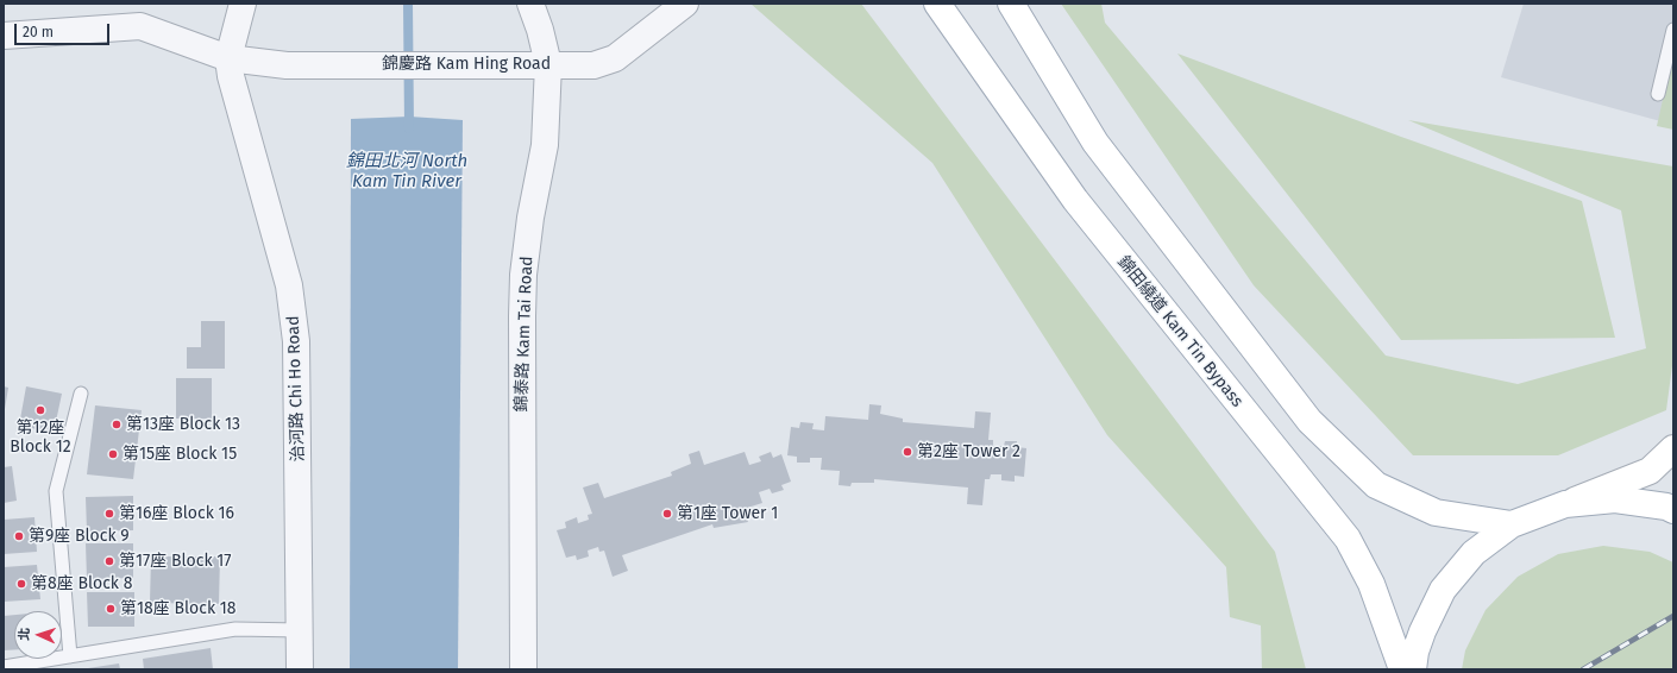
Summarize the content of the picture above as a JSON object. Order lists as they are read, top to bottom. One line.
{"streets":{"main road":["錦田繞道 Kam Tin Bypass"],"street":["錦慶路 Kam Hing Road","錦泰路 Kam Tai Road","治河路 Chi Ho Road"]},"crossings":[["錦慶路 Kam Hing Road","錦泰路 Kam Tai Road"],["錦慶路 Kam Hing Road","治河路 Chi Ho Road"]],"water":["錦田北河 North Kam Tin River"],"places":["第12座 Block 12","第13座 Block 13","第2座 Tower 2","第15座 Block 15","第16座 Block 16","第1座 Tower 1","第9座 Block 9","第17座 Block 17","第8座 Block 8","第18座 Block 18"],"scale_bar":"20 m","north":"left"}
